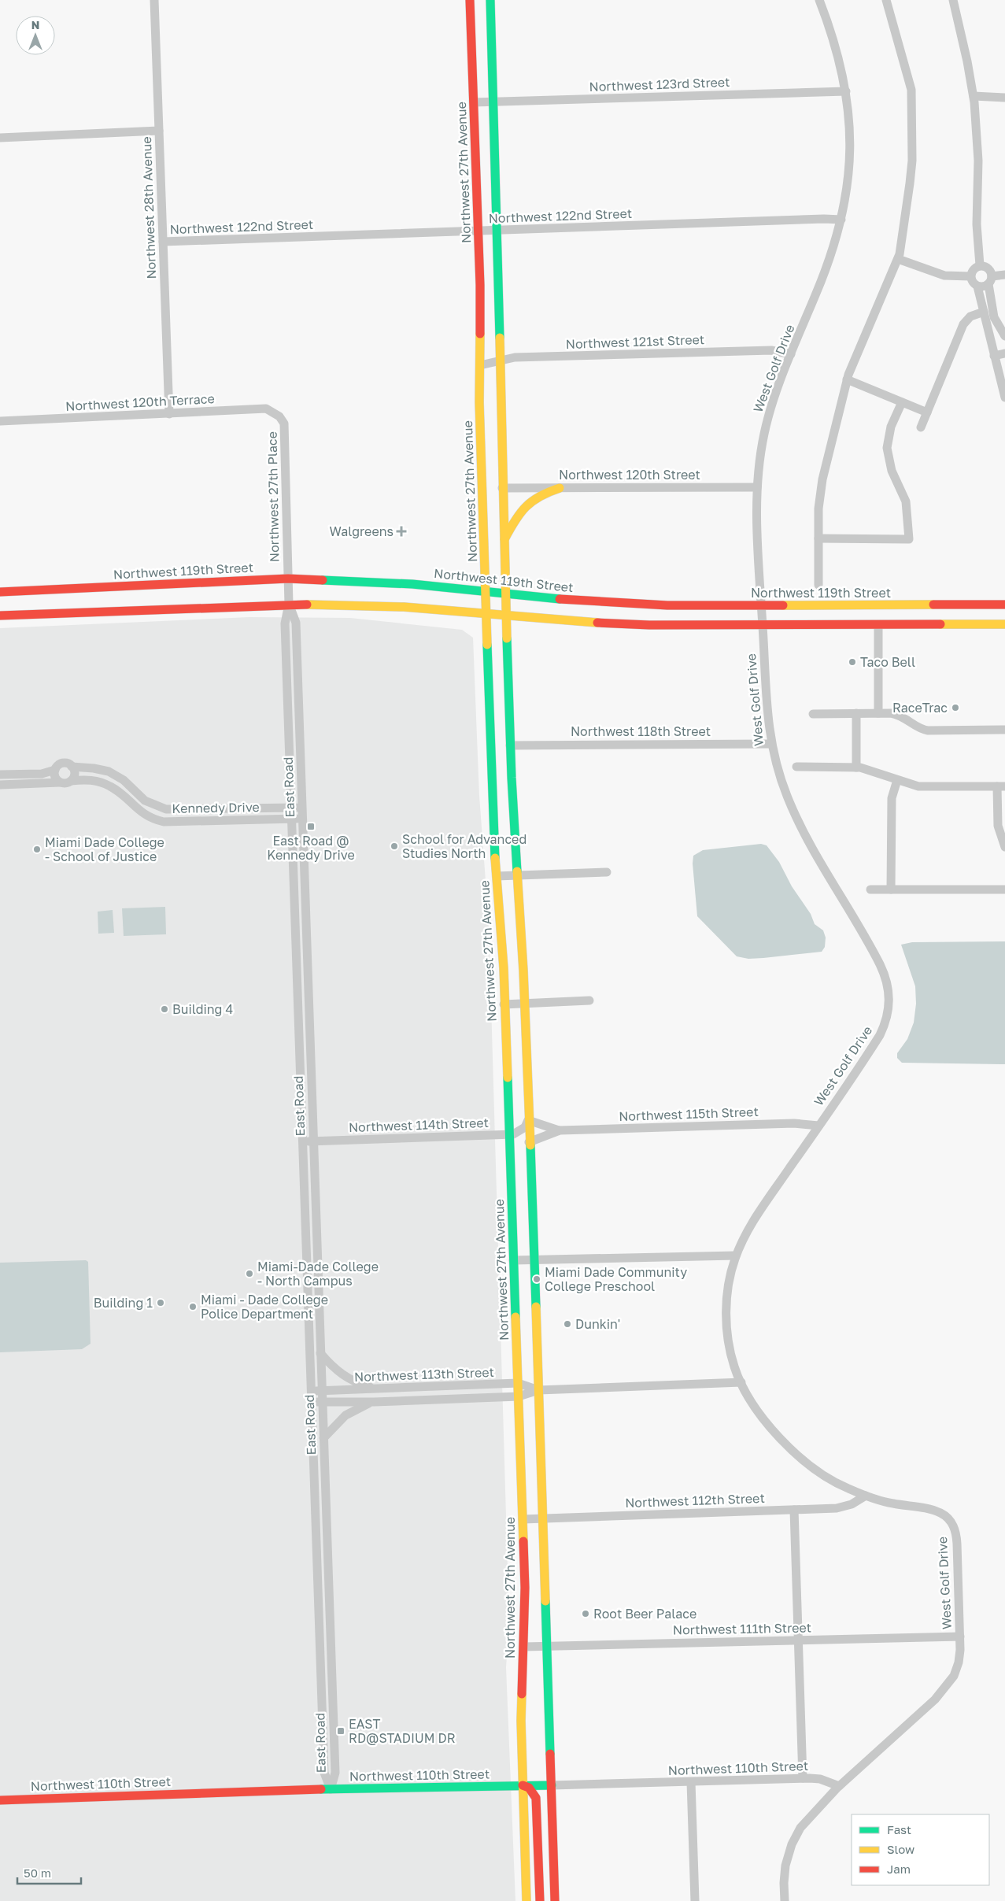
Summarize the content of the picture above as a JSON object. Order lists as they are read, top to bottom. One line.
{"streets":{"main road":["Northwest 27th Avenue","Northwest 119th Street","Northwest 110th Street"],"street":["Northwest 123rd Street","Northwest 28th Avenue","Northwest 122nd Street","Northwest 121st Street","West Golf Drive","Northwest 120th Terrace","Northwest 120th Street","Northwest 27th Place","Northwest 118th Street","East Road","Kennedy Drive","Northwest 115th Street","Northwest 114th Street","Northwest 113th Street","Northwest 112th Street","Northwest 111th Street"]},"crossings":[["Northwest 123rd Street","Northwest 27th Avenue"],["Northwest 123rd Street","West Golf Drive"],["Northwest 27th Avenue","Northwest 122nd Street"],["Northwest 27th Avenue","Northwest 121st Street"],["Northwest 27th Avenue","Northwest 119th Street"],["Northwest 27th Avenue","Northwest 114th Street"],["Northwest 27th Avenue","Northwest 113th Street"],["Northwest 27th Avenue","Northwest 112th Street"],["Northwest 27th Avenue","Northwest 111th Street"],["Northwest 27th Avenue","Northwest 110th Street"],["Northwest 28th Avenue","Northwest 122nd Street"],["Northwest 28th Avenue","Northwest 120th Terrace"],["Northwest 122nd Street","West Golf Drive"],["Northwest 121st Street","West Golf Drive"],["West Golf Drive","Northwest 120th Street"],["West Golf Drive","Northwest 119th Street"],["West Golf Drive","Northwest 118th Street"],["West Golf Drive","Northwest 115th Street"],["West Golf Drive","Northwest 113th Street"],["West Golf Drive","Northwest 112th Street"],["West Golf Drive","Northwest 111th Street"],["West Golf Drive","Northwest 110th Street"],["Northwest 120th Terrace","Northwest 27th Place"],["Northwest 27th Place","Northwest 119th Street"],["Northwest 27th Place","East Road"],["Northwest 119th Street","East Road"],["East Road","Kennedy Drive"],["East Road","Northwest 114th Street"],["East Road","Northwest 113th Street"],["East Road","Northwest 110th Street"],["Northwest 115th Street","Northwest 114th Street"]],"places":{"health":["Walgreens"],"other":["Taco Bell","RaceTrac","School for Advanced Studies North","Miami Dade College - School of Justice","Building 4","Miami-Dade College - North Campus","Miami Dade Community College Preschool","Building 1","Miami - Dade College Police Department","Dunkin'","Root Beer Palace"],"transit":["East Road @ Kennedy Drive","EAST RD@STADIUM DR"]},"legend":["Fast","Slow","Jam"],"scale_bar":"50 m","north":"top"}
